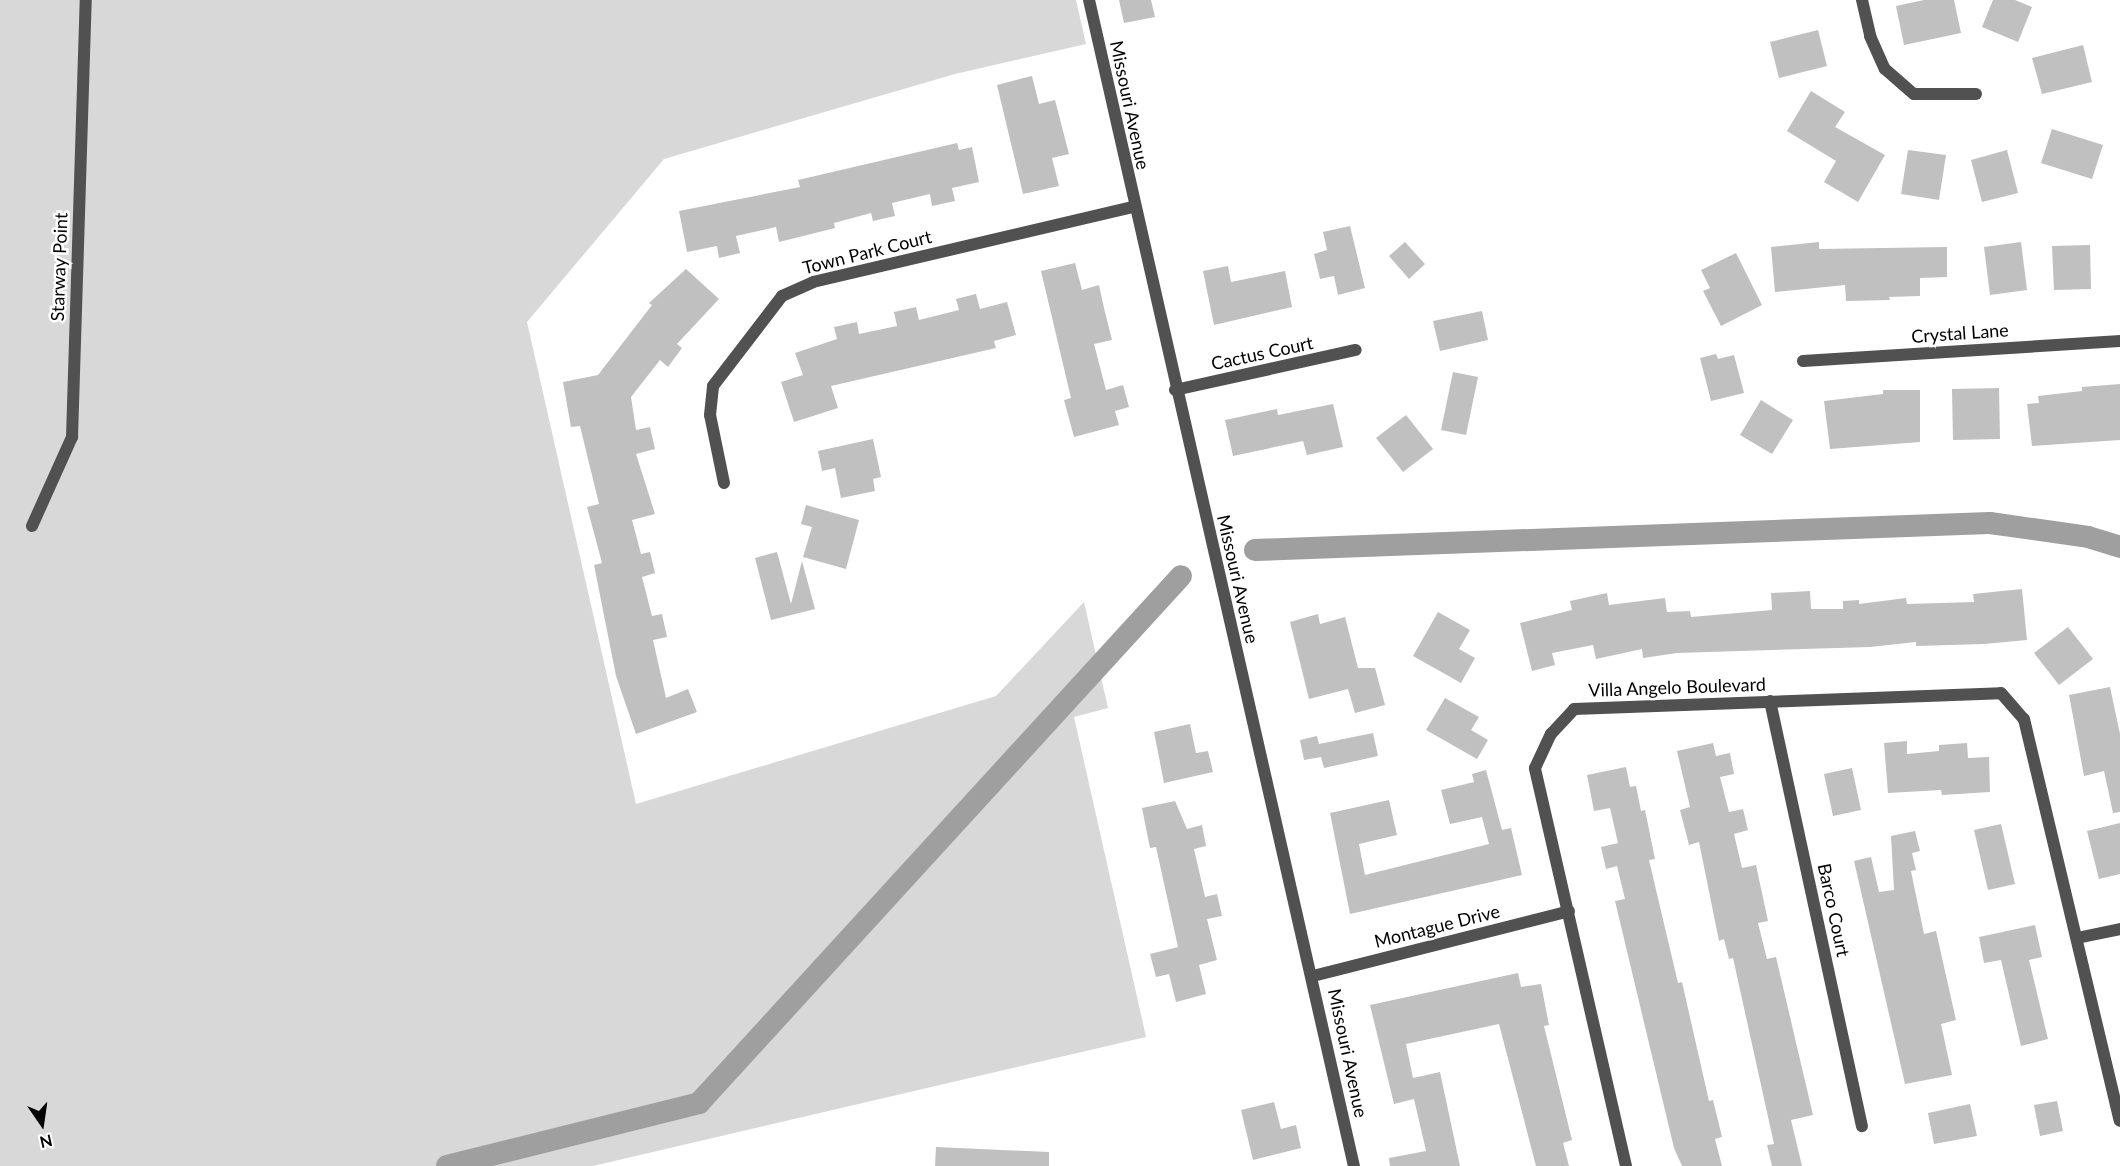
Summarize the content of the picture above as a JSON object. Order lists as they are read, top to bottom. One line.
{"streets":{"street":["Missouri Avenue","Town Park Court","Starway Point","Crystal Lane","Cactus Court","Villa Angelo Boulevard","Barco Court","Montague Drive"]},"crossings":[["Missouri Avenue","Town Park Court"],["Missouri Avenue","Cactus Court"],["Missouri Avenue","Montague Drive"],["Villa Angelo Boulevard","Barco Court"],["Villa Angelo Boulevard","Montague Drive"]],"north":"bottom"}
